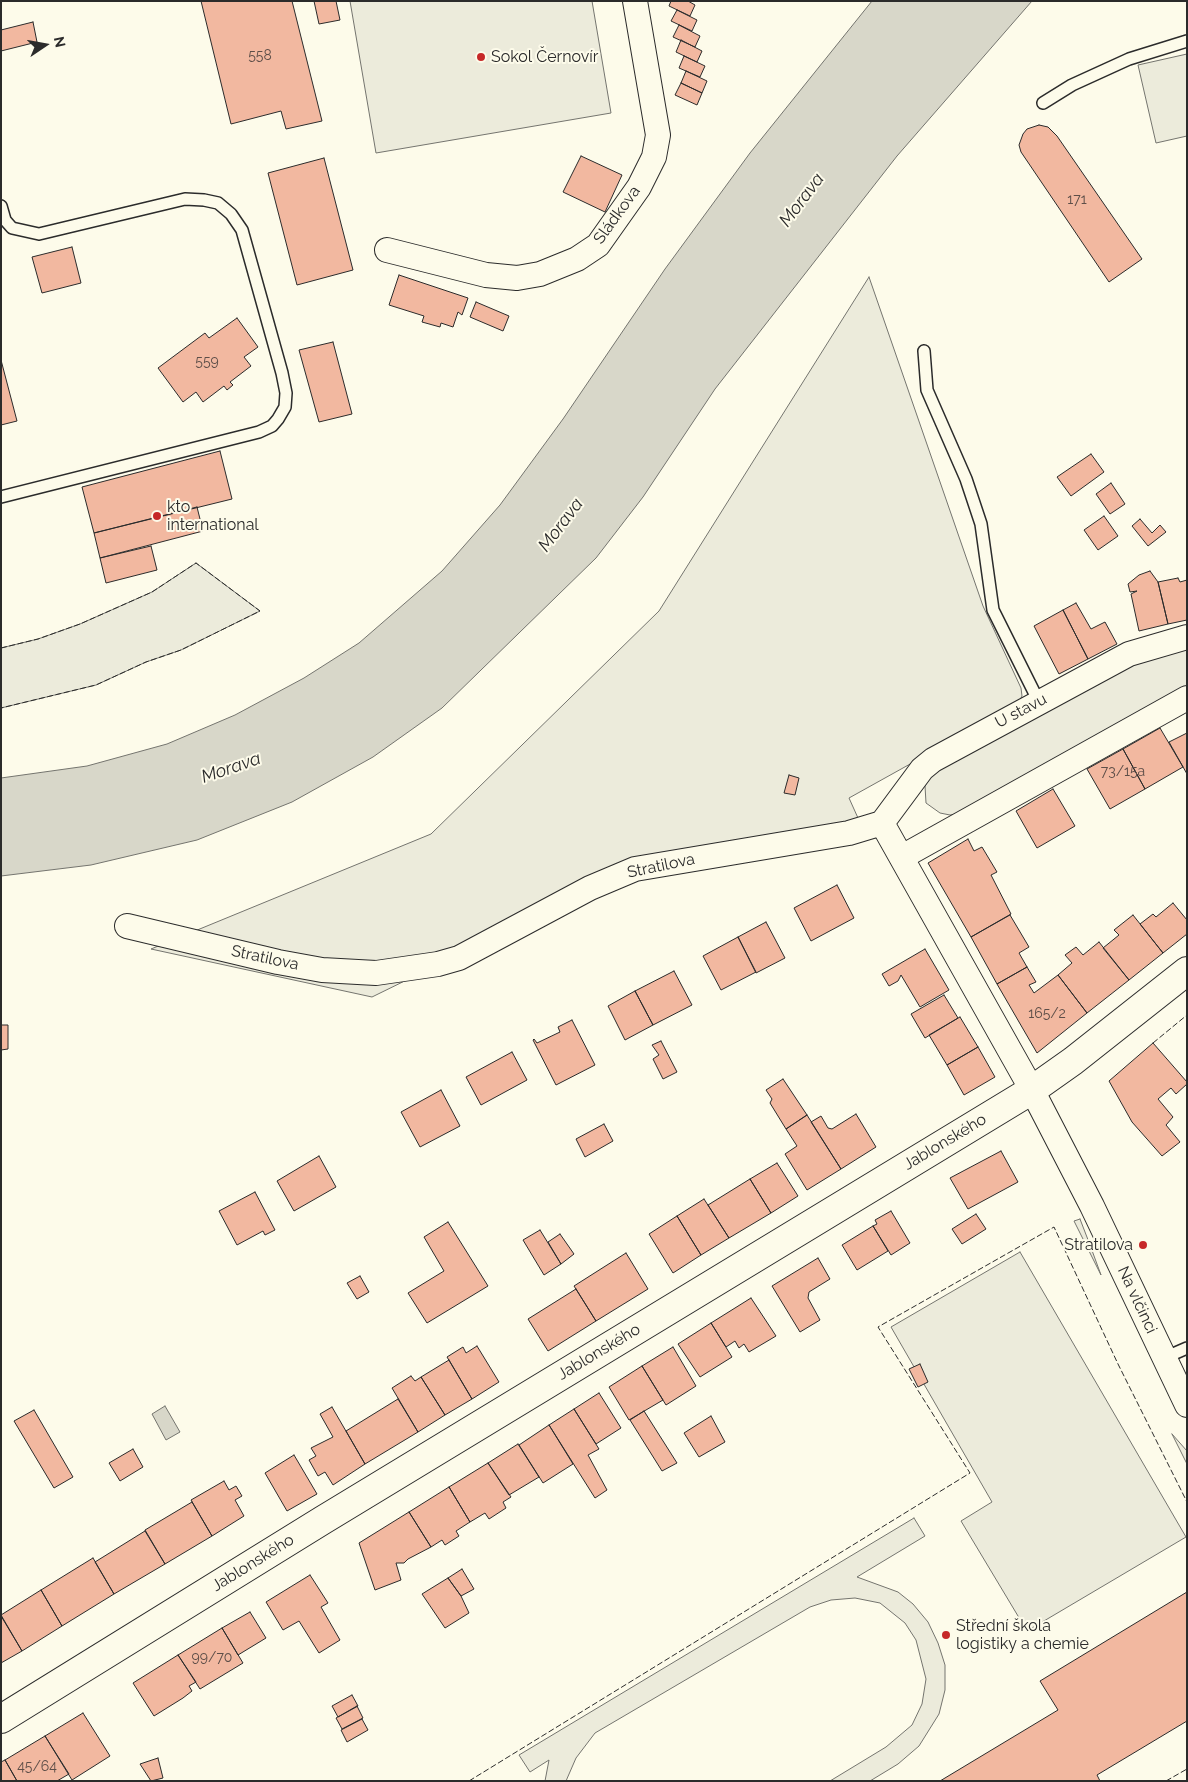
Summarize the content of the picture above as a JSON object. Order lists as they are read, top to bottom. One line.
{"streets":{"street":["Sládkova","U stavu","Stratilova","Jablonského","Na vlčinci"]},"crossings":[["U stavu","Stratilova"],["Jablonského","Na vlčinci"]],"water":["Morava"],"places":["Sokol Černovír","kto international","Stratilova","Střední škola logistiky a chemie"],"house_numbers":["558","171","559","73/15a","165/2","99/70","45/64"],"north":"right"}
